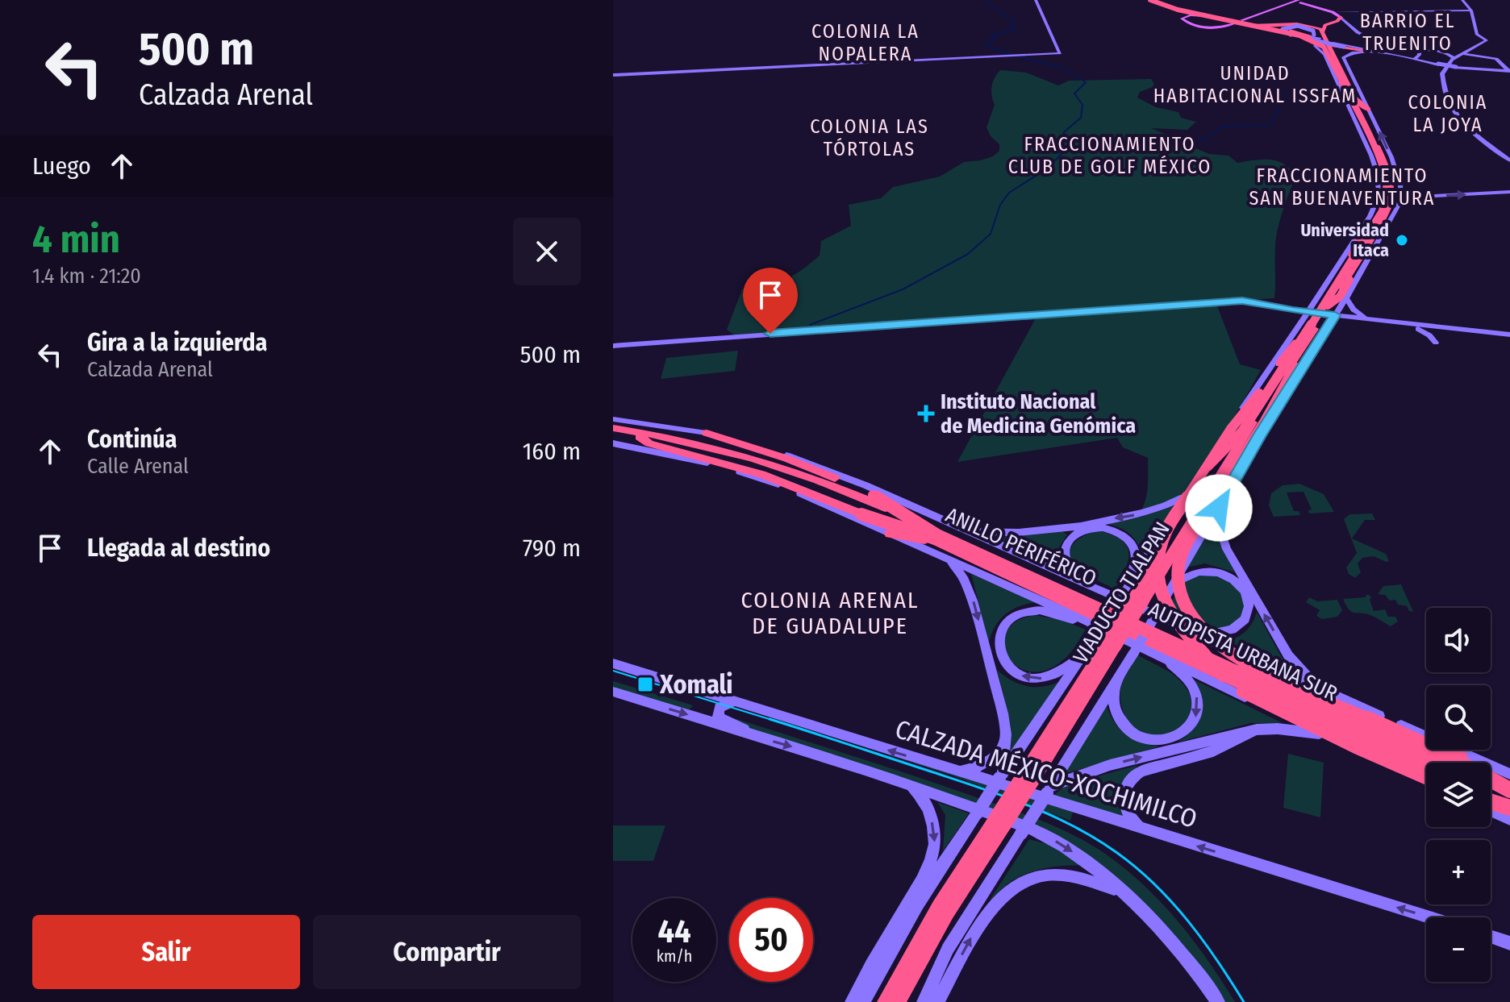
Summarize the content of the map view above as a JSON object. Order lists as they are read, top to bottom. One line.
{"streets":{"highway":["ANILLO PERIFÉRICO","VIADUCTO TLALPAN","AUTOPISTA URBANA SUR"],"main road":["CALZADA MÉXICO-XOCHIMILCO"]},"crossings":[["ANILLO PERIFÉRICO","AUTOPISTA URBANA SUR"]],"districts":["BARRIO EL TRUENITO","COLONIA LA NOPALERA","UNIDAD HABITACIONAL ISSFAM","COLONIA LA JOYA","COLONIA LAS TÓRTOLAS","FRACCIONAMIENTO CLUB DE GOLF MÉXICO","FRACCIONAMIENTO SAN BUENAVENTURA","COLONIA ARENAL DE GUADALUPE"],"places":{"other":["Universidad Itaca"],"health":["Instituto Nacional de Medicina Genómica"],"transit":["Xomali"]},"page":{"turn":["500 m","Calzada Arenal"],"then":"Luego","heading":["4 min","1.4 km · 21:20"],"list":[{"name":"Gira a la izquierda","note":"Calzada Arenal","value":"500 m"},{"name":"Continúa","note":"Calle Arenal","value":"160 m"},{"name":"Llegada al destino","value":"790 m"}],"map_buttons":["+","−"],"speed":"44 km/h","limit":"50","buttons":["Salir","Compartir"]}}
